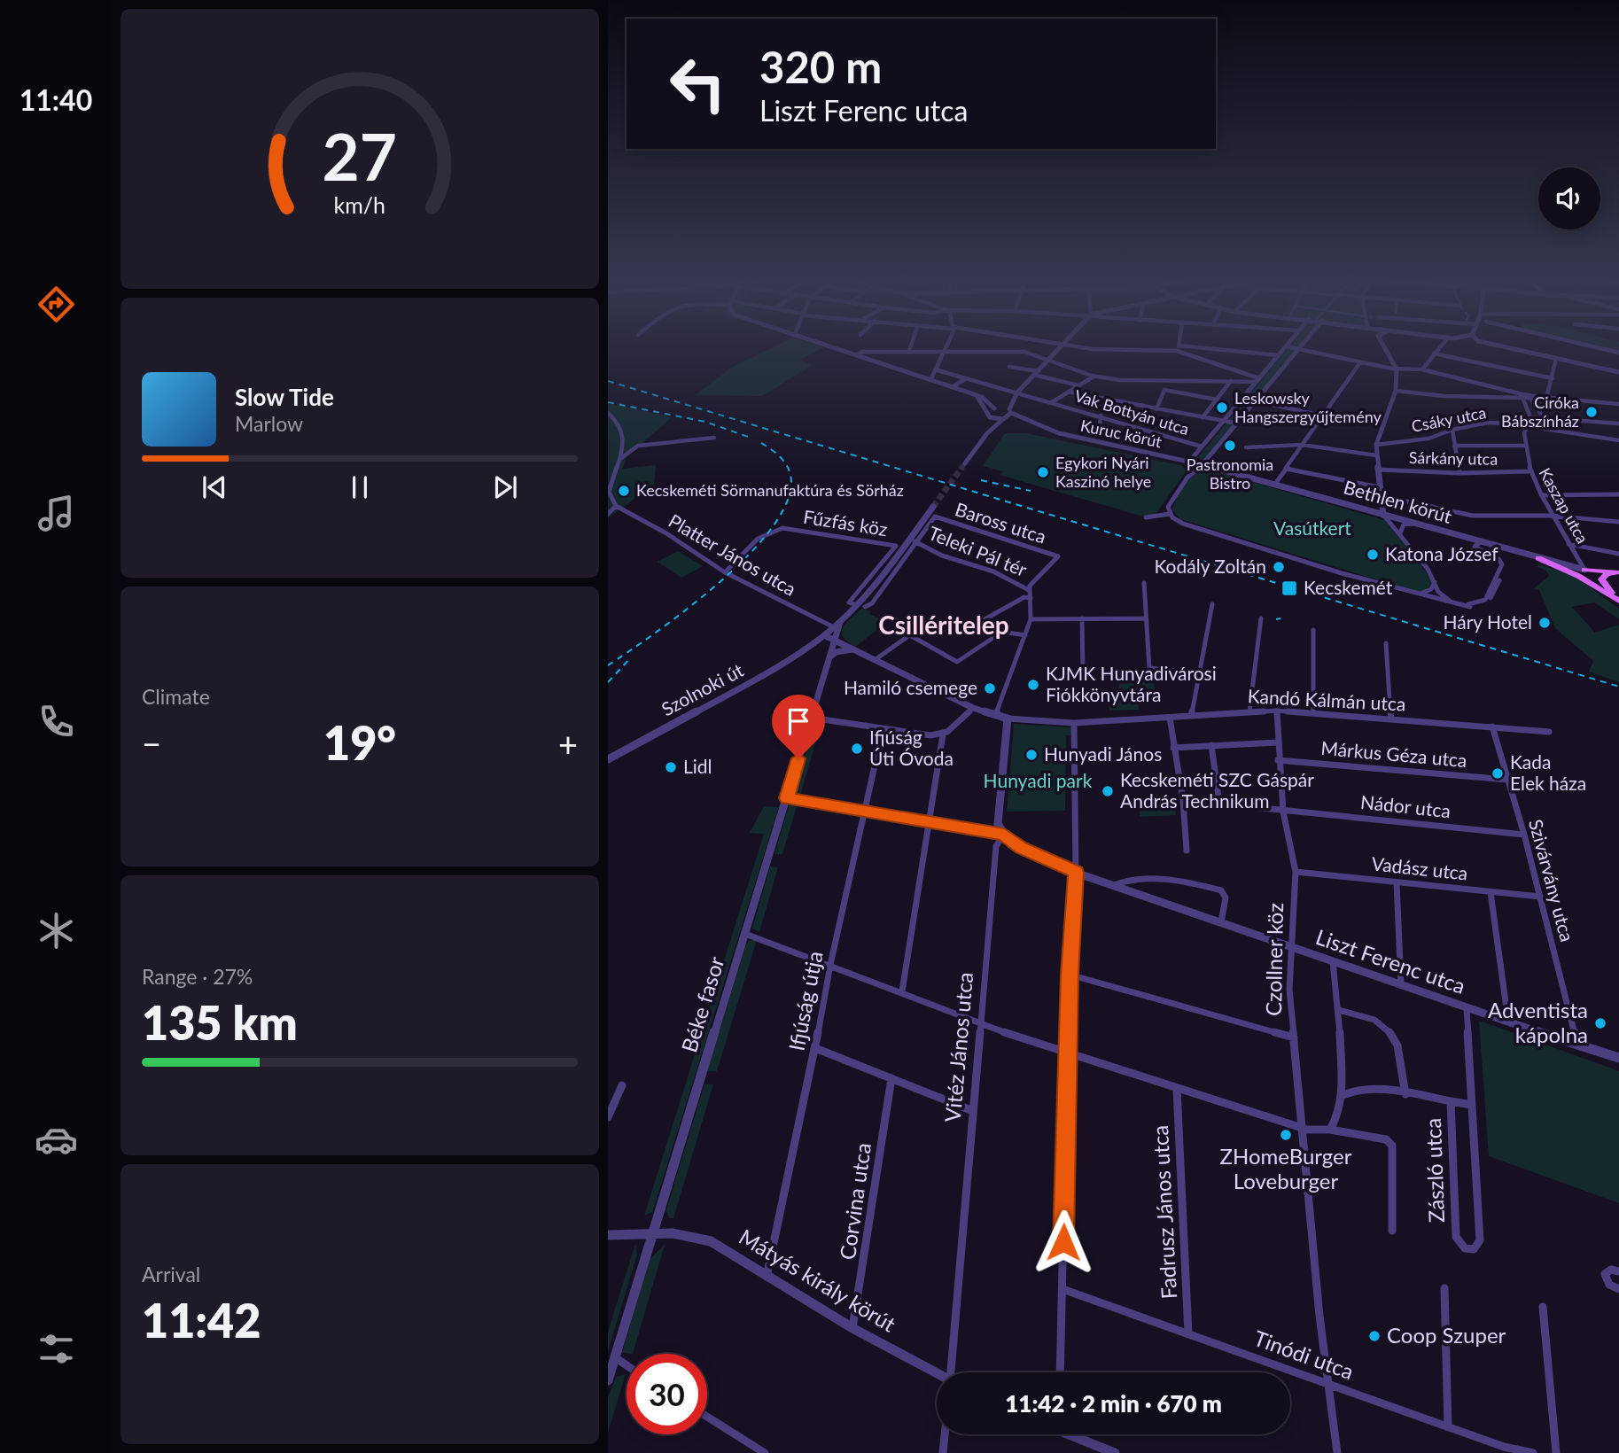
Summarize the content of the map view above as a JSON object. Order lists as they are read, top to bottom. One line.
{"streets":{"street":["Vak Bottyán utca","Csáky utca","Kuruc körút","Sárkány utca","Bethlen körút","Kaszap utca","Fűzfás köz","Baross utca","Teleki Pál tér","Platter János utca","Szolnoki út","Kandó Kálmán utca","Márkus Géza utca","Nádor utca","Vadász utca","Szivárvány utca","Czollner köz","Liszt Ferenc utca","Ifjúság útja","Béke fasor","Vitéz János utca","Zászló utca","Corvina utca","Fadrusz János utca","Mátyás király körút","Tinódi utca"]},"crossings":[["Csáky utca","Kaszap utca"],["Kuruc körút","Bethlen körút"],["Sárkány utca","Kaszap utca"],["Bethlen körút","Kaszap utca"],["Fűzfás köz","Teleki Pál tér"],["Fűzfás köz","Platter János utca"],["Fűzfás köz","Szolnoki út"],["Baross utca","Teleki Pál tér"],["Teleki Pál tér","Szolnoki út"],["Teleki Pál tér","Kandó Kálmán utca"],["Platter János utca","Szolnoki út"],["Szolnoki út","Kandó Kálmán utca"],["Szolnoki út","Béke fasor"],["Kandó Kálmán utca","Szivárvány utca"],["Kandó Kálmán utca","Czollner köz"],["Kandó Kálmán utca","Béke fasor"],["Kandó Kálmán utca","Vitéz János utca"],["Márkus Géza utca","Szivárvány utca"],["Márkus Géza utca","Czollner köz"],["Nádor utca","Szivárvány utca"],["Nádor utca","Czollner köz"],["Vadász utca","Szivárvány utca"],["Vadász utca","Czollner köz"],["Szivárvány utca","Liszt Ferenc utca"],["Czollner köz","Liszt Ferenc utca"],["Czollner köz","Tinódi utca"],["Liszt Ferenc utca","Ifjúság útja"],["Liszt Ferenc utca","Béke fasor"],["Liszt Ferenc utca","Vitéz János utca"],["Liszt Ferenc utca","Zászló utca"],["Ifjúság útja","Mátyás király körút"],["Béke fasor","Mátyás király körút"],["Corvina utca","Mátyás király körút"],["Fadrusz János utca","Tinódi utca"]],"districts":["Csilléritelep"],"parks":["Vasútkert","Hunyadi park"],"places":{"other":["Leskowsky Hangszergyűjtemény","Ciróka Bábszínház","Pastronomia Bistro","Egykori Nyári Kaszinó helye","Kecskeméti Sörmanufaktúra és Sörház","Katona József","Kodály Zoltán","Háry Hotel","KJMK Hunyadivárosi Fiókkönyvtára","Hamiló csemege","Ifjúság Úti Óvoda","Hunyadi János","Lidl","Kada Elek háza","Kecskeméti SZC Gáspár András Technikum","Adventista kápolna","ZHomeBurger Loveburger","Coop Szuper"],"transit":["Kecskemét"]},"page":{"tabs":"11:40","turn":["320 m","Liszt Ferenc utca"],"song":["Slow Tide","Marlow"],"tile":["Climate",["Range · 27%","135 km"],["Arrival","11:42"]],"heat":["−","19°","+"],"limit":"30","trip":"11:42 · 2 min · 670 m","gauge":["27","km/h"]}}
